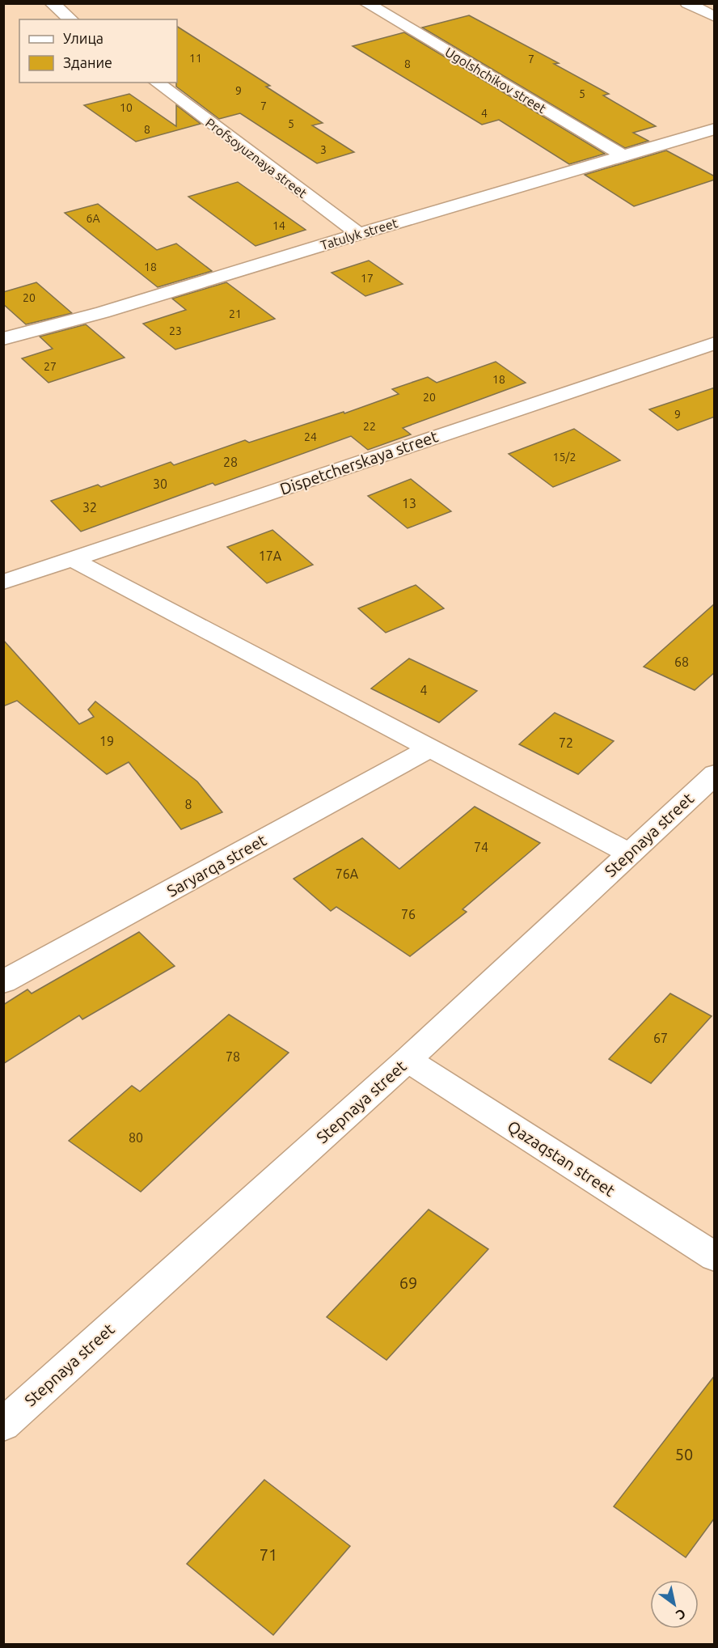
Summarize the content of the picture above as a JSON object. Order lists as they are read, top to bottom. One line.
{"streets":{"street":["Ugolshchikov street","Profsoyuznaya street","Tatulyk street","Dispetcherskaya street","Stepnaya street","Saryarqa street","Qazaqstan street"]},"crossings":[["Ugolshchikov street","Tatulyk street"],["Profsoyuznaya street","Tatulyk street"],["Stepnaya street","Qazaqstan street"]],"house_numbers":["11","7","8","9","5","7","10","4","5","8","3","6А","14","18","17","20","21","23","27","18","20","9","22","24","15/2","28","30","13","32","17А","68","4","19","72","8","74","76А","76","67","78","80","69","50","71"],"legend":["Улица","Здание"],"north":"bottom right"}
